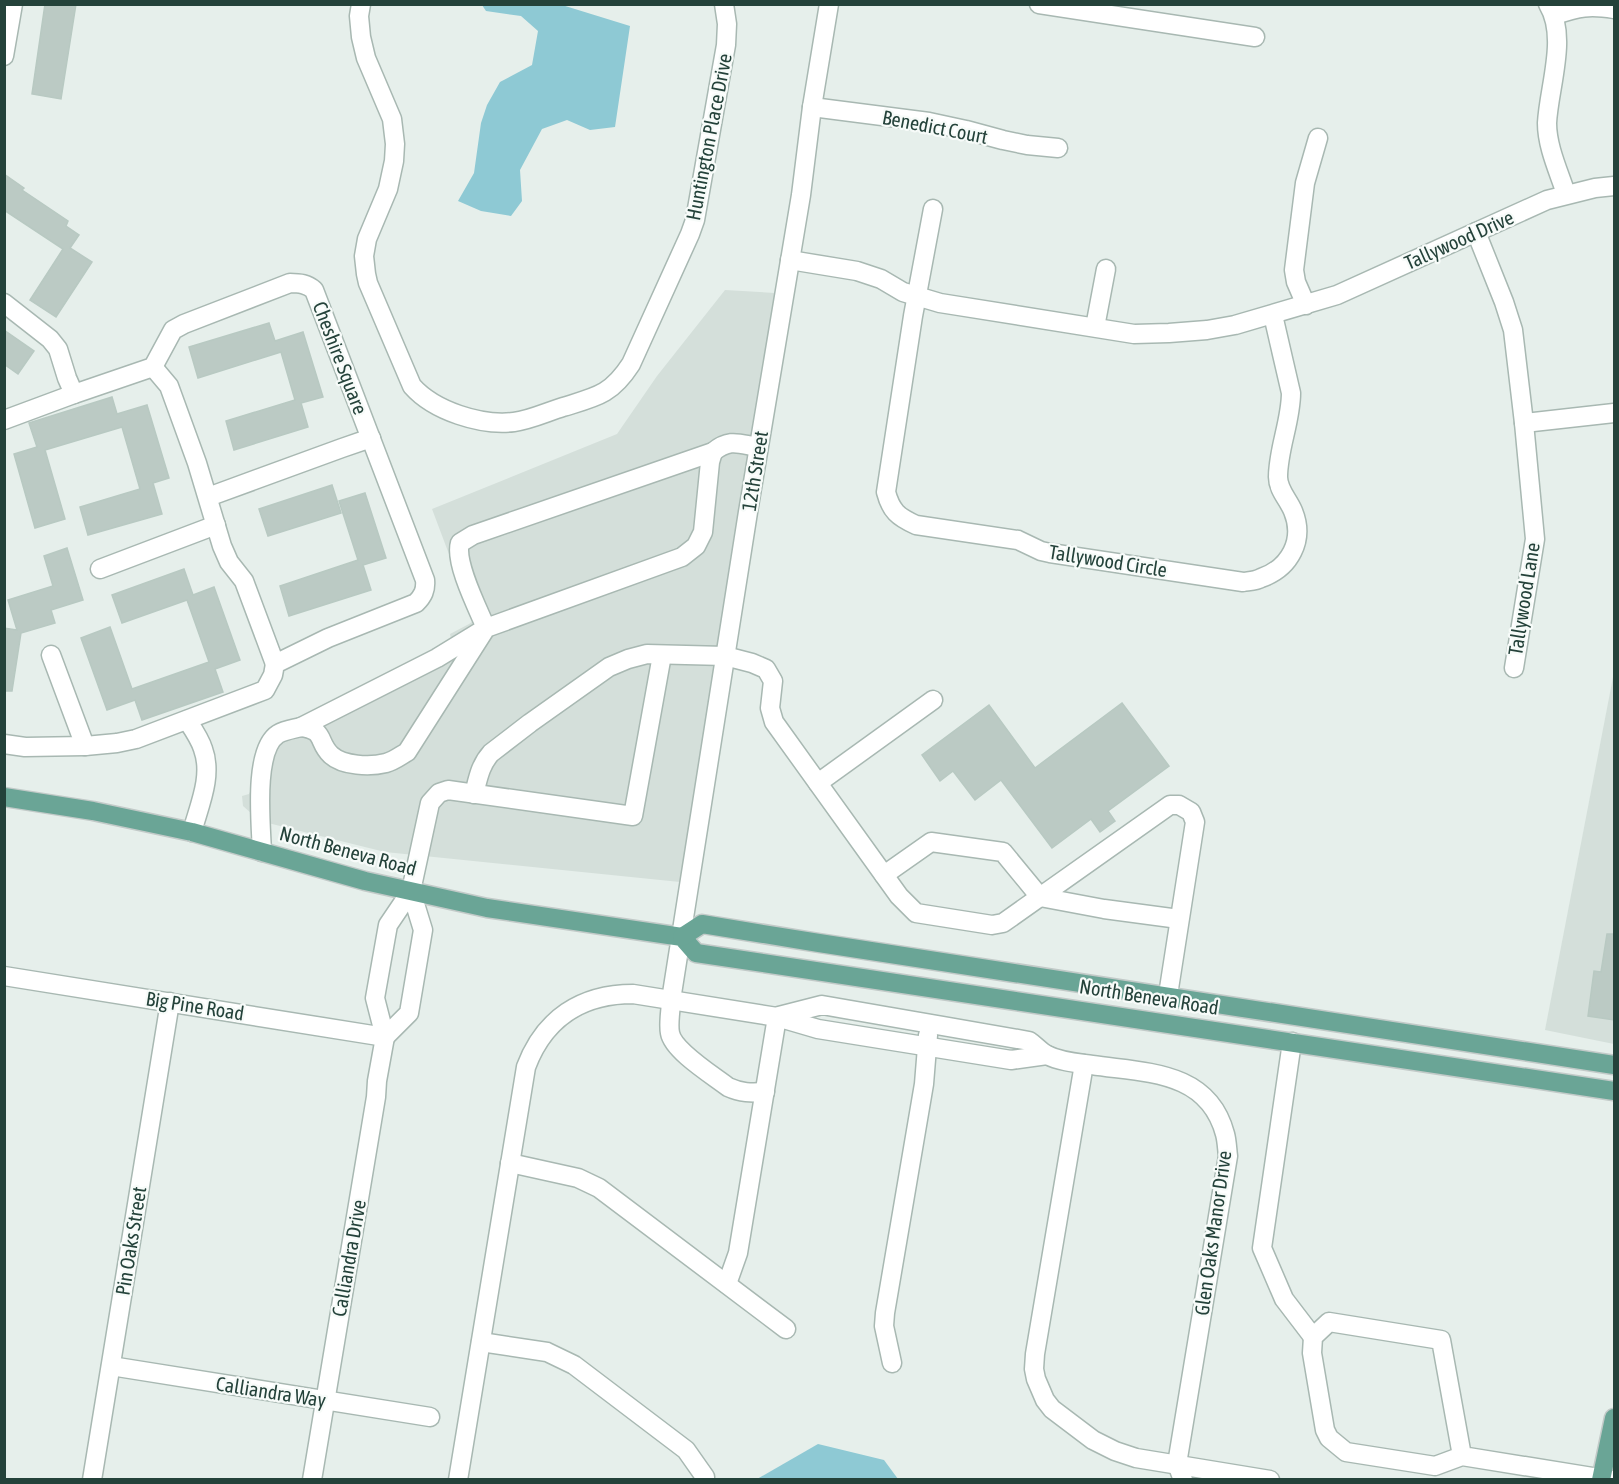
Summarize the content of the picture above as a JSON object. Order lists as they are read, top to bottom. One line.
{"streets":{"main road":["North Beneva Road"],"street":["Benedict Court","Huntington Place Drive","Tallywood Drive","Cheshire Square","12th Street","Tallywood Circle","Tallywood Lane","Big Pine Road","Glen Oaks Manor Drive","Pin Oaks Street","Calliandra Drive","Calliandra Way"]},"crossings":[["Benedict Court","12th Street"],["Tallywood Drive","12th Street"],["Tallywood Drive","Tallywood Circle"],["Tallywood Drive","Tallywood Lane"],["12th Street","North Beneva Road"],["North Beneva Road","Calliandra Drive"],["Big Pine Road","Pin Oaks Street"],["Big Pine Road","Calliandra Drive"],["Pin Oaks Street","Calliandra Way"],["Calliandra Drive","Calliandra Way"]]}
